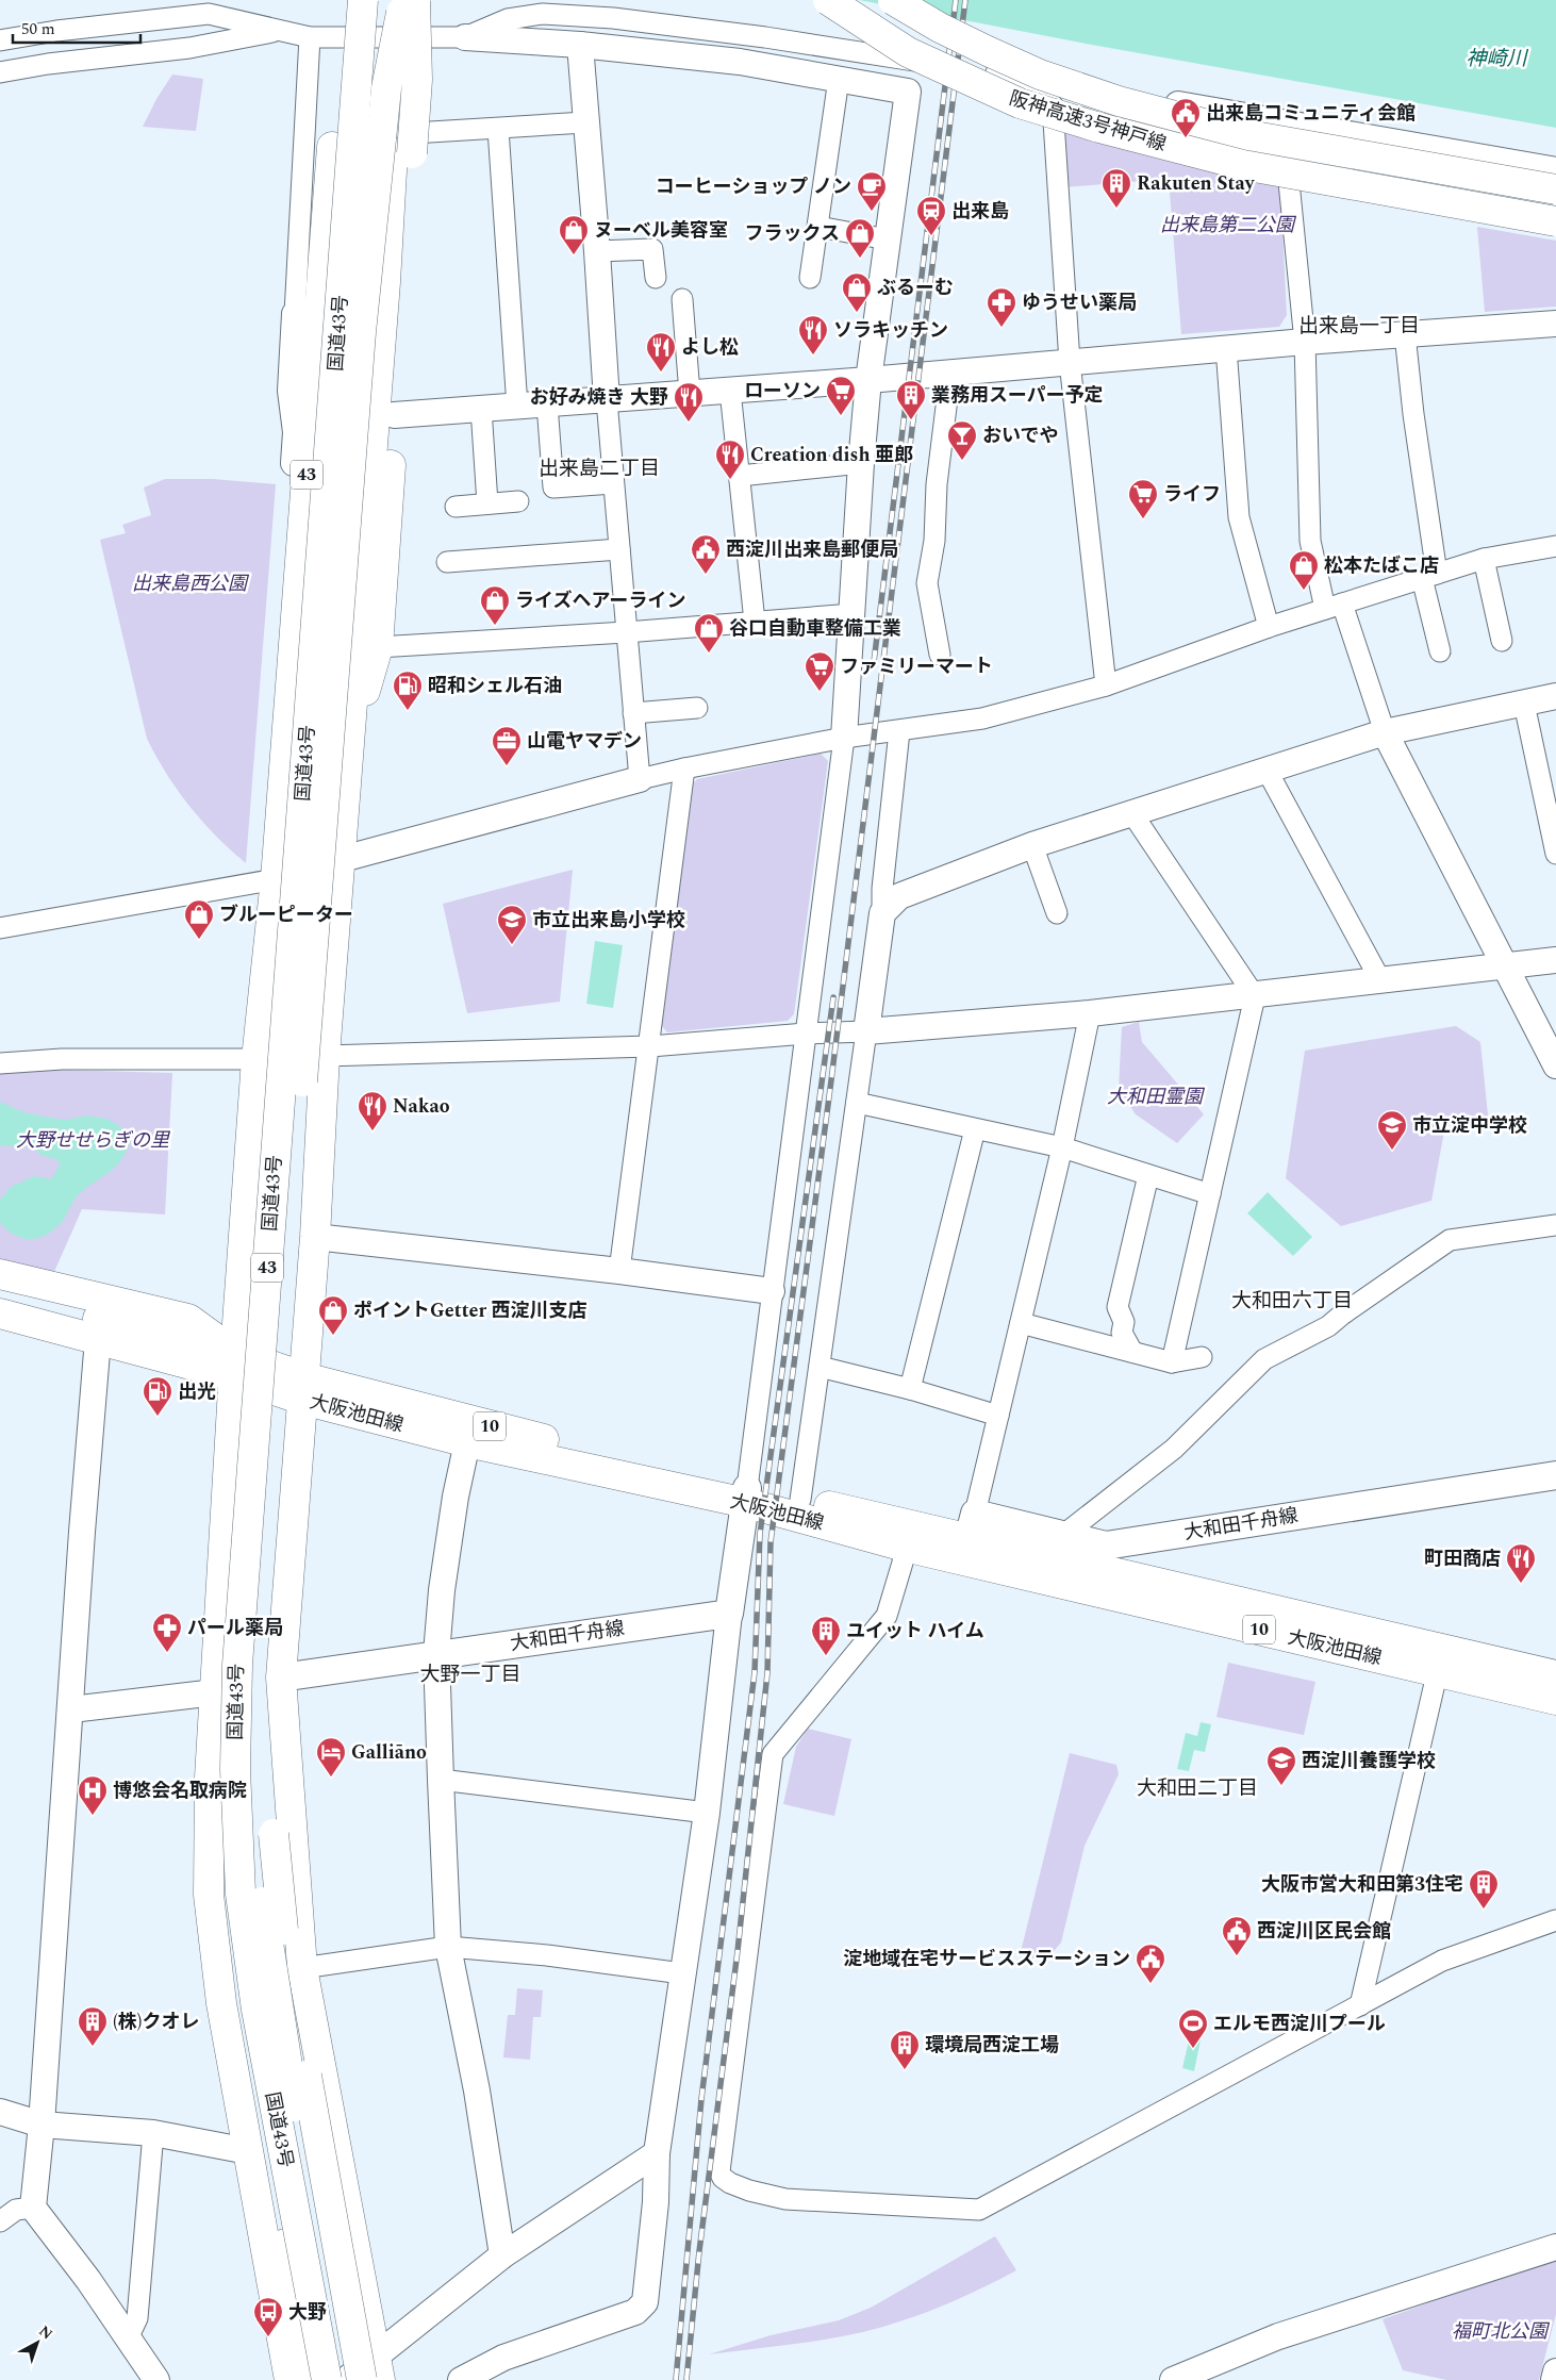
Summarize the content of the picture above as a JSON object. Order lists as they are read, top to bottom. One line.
{"streets":{"main road":["阪神高速3号神戸線","国道43号","43","大阪池田線","10","大和田千舟線"]},"crossings":[["国道43号","大阪池田線"],["国道43号","大和田千舟線"],["大阪池田線","大和田千舟線"]],"districts":["出来島一丁目","出来島二丁目","大和田六丁目","大野一丁目","大和田二丁目"],"water":["神崎川"],"parks":["出来島第二公園","出来島西公園","大和田霊園","大野せせらぎの里","福町北公園"],"places":{"public building":["出来島コミュニティ会館","西淀川出来島郵便局","西淀川区民会館","淀地域在宅サービスステーション"],"building":["Rakuten Stay","業務用スーパー予定","ユイット ハイム","大阪市営大和田第3住宅","(株)クオレ","環境局西淀工場"],"cafe":["コーヒーショップ ノン"],"station":["出来島"],"shop":["ヌーベル美容室","フラックス","ぶるーむ","松本たばこ店","ライズヘアーライン","谷口自動車整備工業","ブルーピーター","ポイントGetter 西淀川支店"],"pharmacy":["ゆうせい薬局","パール薬局"],"restaurant":["ソラキッチン","よし松","お好み焼き 大野","Creation dish 亜郎","Nakao","町田商店"],"supermarket":["ローソン","ライフ","ファミリーマート"],"bar":["おいでや"],"fuel station":["昭和シェル石油","出光"],"office":["山電ヤマデン"],"school or university":["市立出来島小学校","市立淀中学校","西淀川養護学校"],"hotel":["Galliāno"],"hospital":["博悠会名取病院"],"sports":["エルモ西淀川プール"],"bus stop":["大野"]},"scale_bar":"50 m","north":"top right"}
